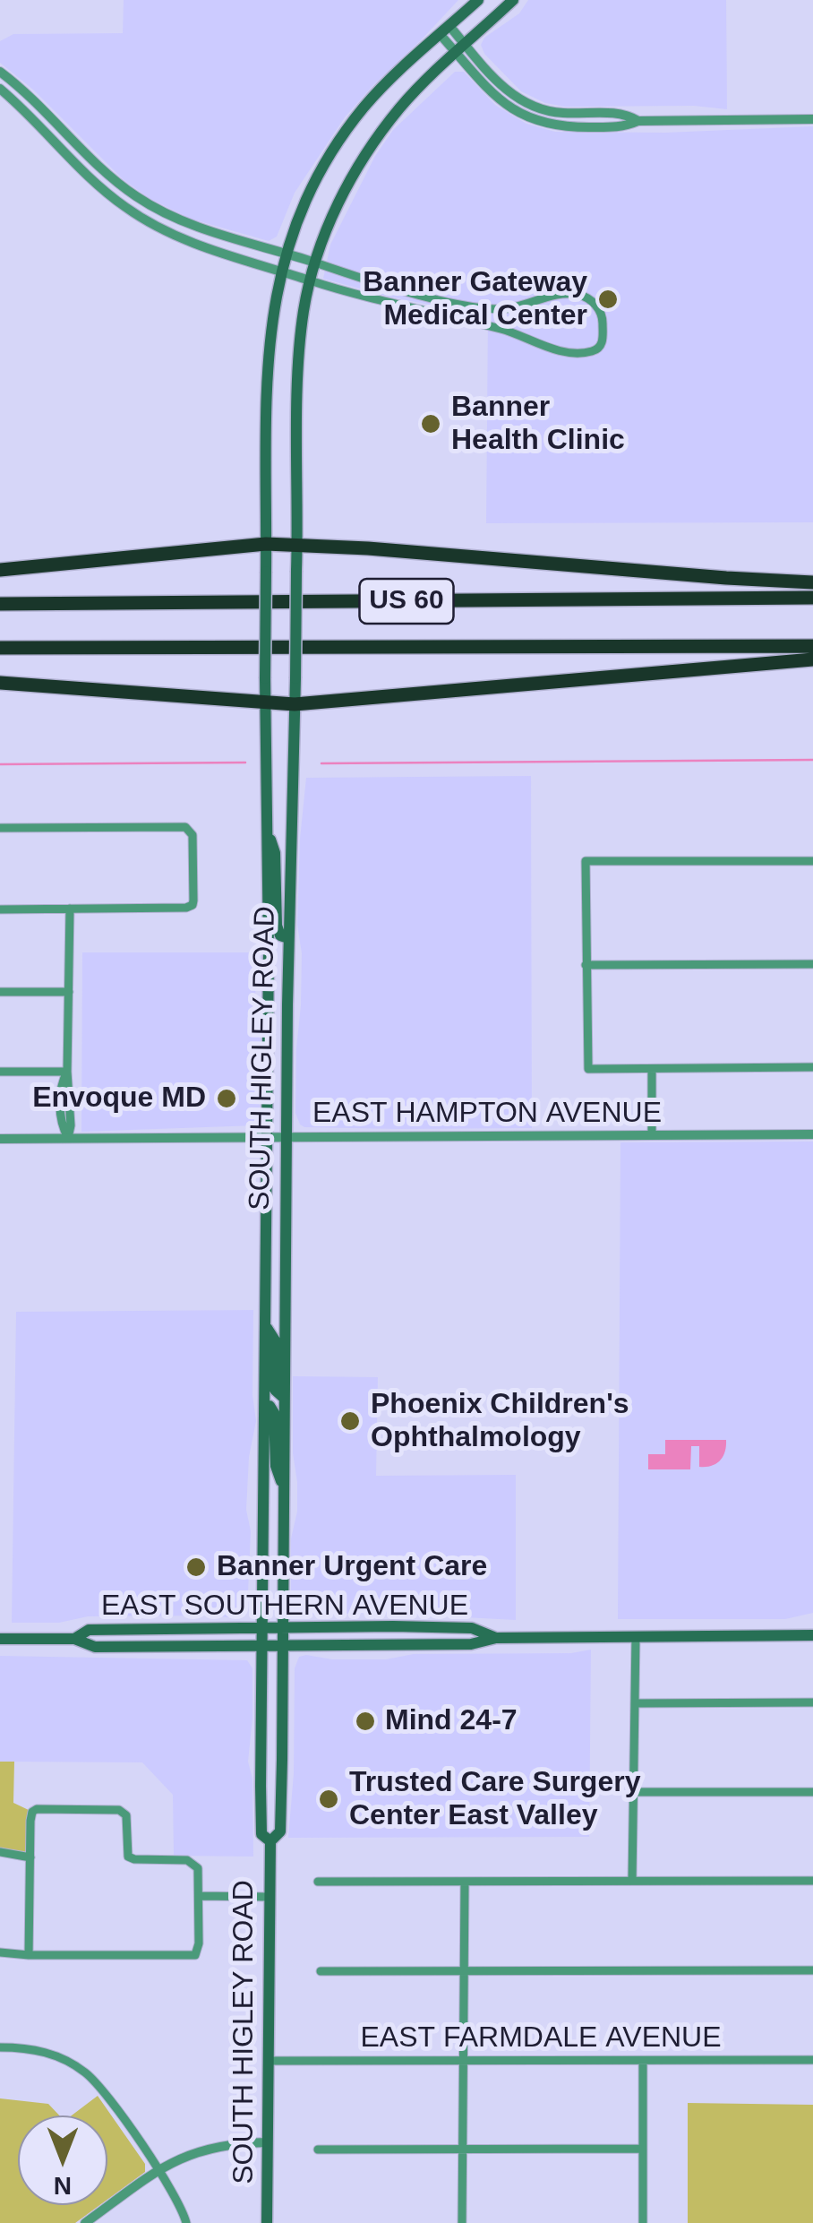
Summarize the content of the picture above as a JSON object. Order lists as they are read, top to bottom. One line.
{"streets":{"highway":["US 60"],"main road":["SOUTH HIGLEY ROAD","EAST SOUTHERN AVENUE"],"street":["EAST HAMPTON AVENUE","EAST FARMDALE AVENUE"]},"crossings":[["SOUTH HIGLEY ROAD","EAST HAMPTON AVENUE"],["SOUTH HIGLEY ROAD","EAST SOUTHERN AVENUE"],["SOUTH HIGLEY ROAD","EAST FARMDALE AVENUE"]],"places":["Banner Gateway Medical Center","Banner Health Clinic","Envoque MD","Phoenix Children's Ophthalmology","Banner Urgent Care","Mind 24-7","Trusted Care Surgery Center East Valley"],"north":"bottom"}
